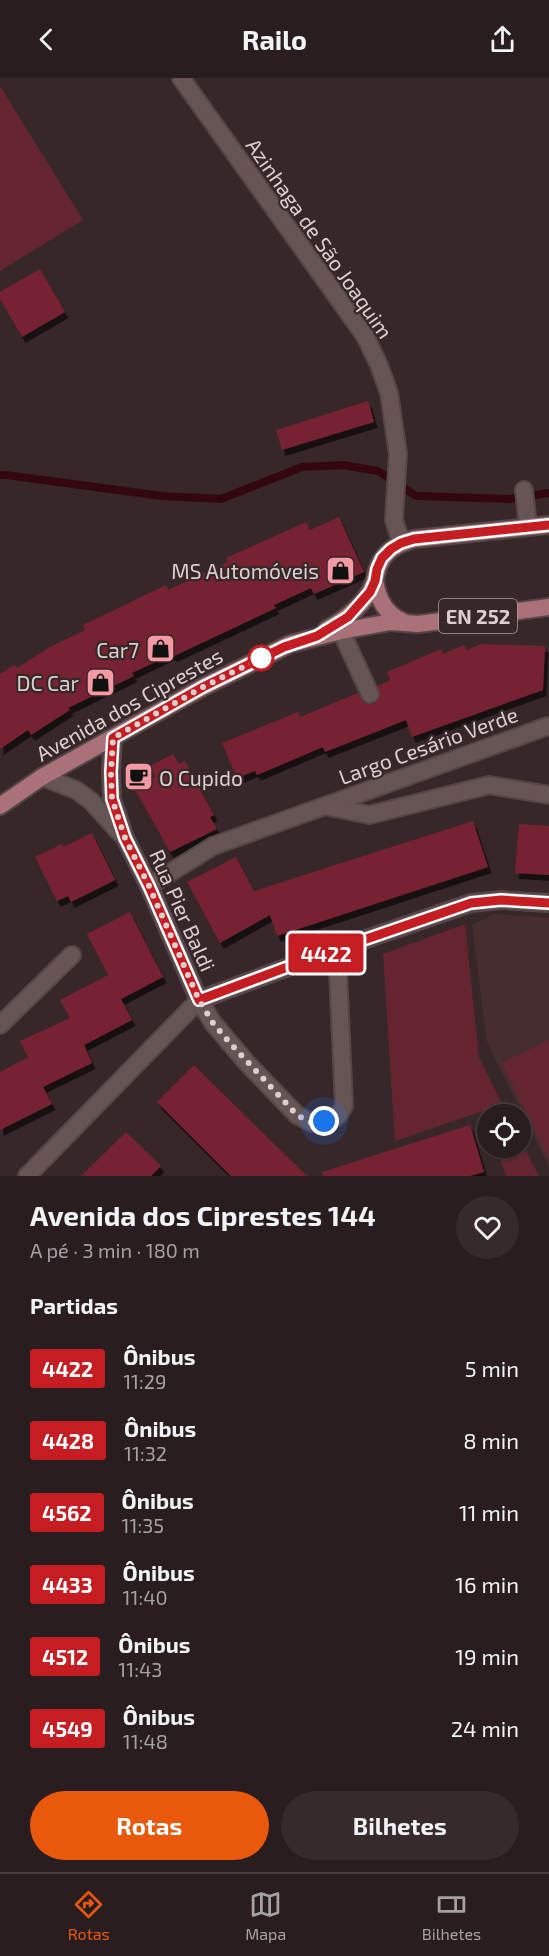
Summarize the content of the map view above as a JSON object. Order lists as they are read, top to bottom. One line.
{"streets":{"main road":["EN 252","Avenida dos Ciprestes"],"street":["Azinhaga de São Joaquim","Largo Cesário Verde","Rua Pier Baldi"]},"crossings":[["Azinhaga de São Joaquim","Avenida dos Ciprestes"],["EN 252","Avenida dos Ciprestes"],["Avenida dos Ciprestes","Rua Pier Baldi"],["Largo Cesário Verde","Rua Pier Baldi"]],"places":{"shop":["MS Automóveis","Car7","DC Car"],"cafe":["O Cupido"]},"lines":["bus line 4422"],"page":{"header":"Railo","on_map":"4422","heading":[["Avenida dos Ciprestes 144","A pé · 3 min · 180 m"],"Partidas"],"list":[{"mark":"4422","name":"Ônibus","note":"11:29","value":"5 min"},{"mark":"4428","name":"Ônibus","note":"11:32","value":"8 min"},{"mark":"4562","name":"Ônibus","note":"11:35","value":"11 min"},{"mark":"4433","name":"Ônibus","note":"11:40","value":"16 min"},{"mark":"4512","name":"Ônibus","note":"11:43","value":"19 min"},{"mark":"4549","name":"Ônibus","note":"11:48","value":"24 min"}],"buttons":["Rotas","Bilhetes"],"tabs":["Rotas","Mapa","Bilhetes"]}}
